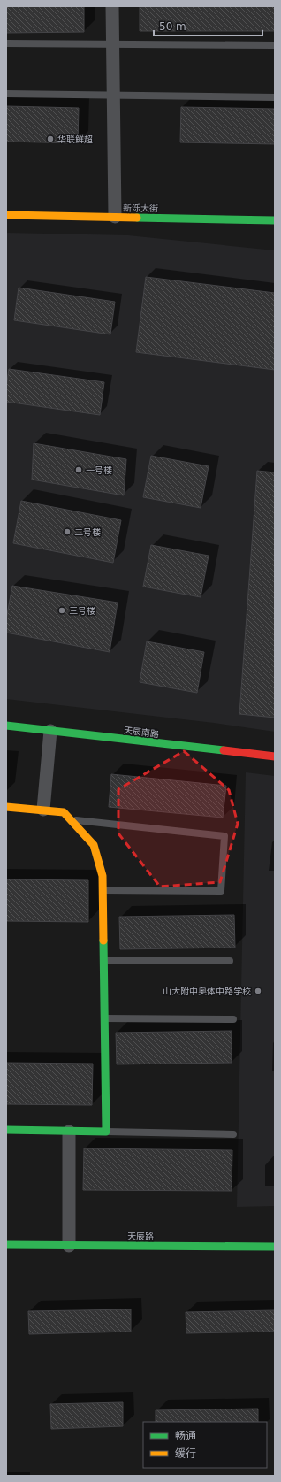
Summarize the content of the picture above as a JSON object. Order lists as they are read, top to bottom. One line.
{"streets":{"street":["新泺大街","天辰南路","天辰路"]},"places":["华联鲜超","一号楼","二号楼","三号楼","山大附中奥体中路学校"],"legend":["畅通","缓行"],"scale_bar":"50 m"}
